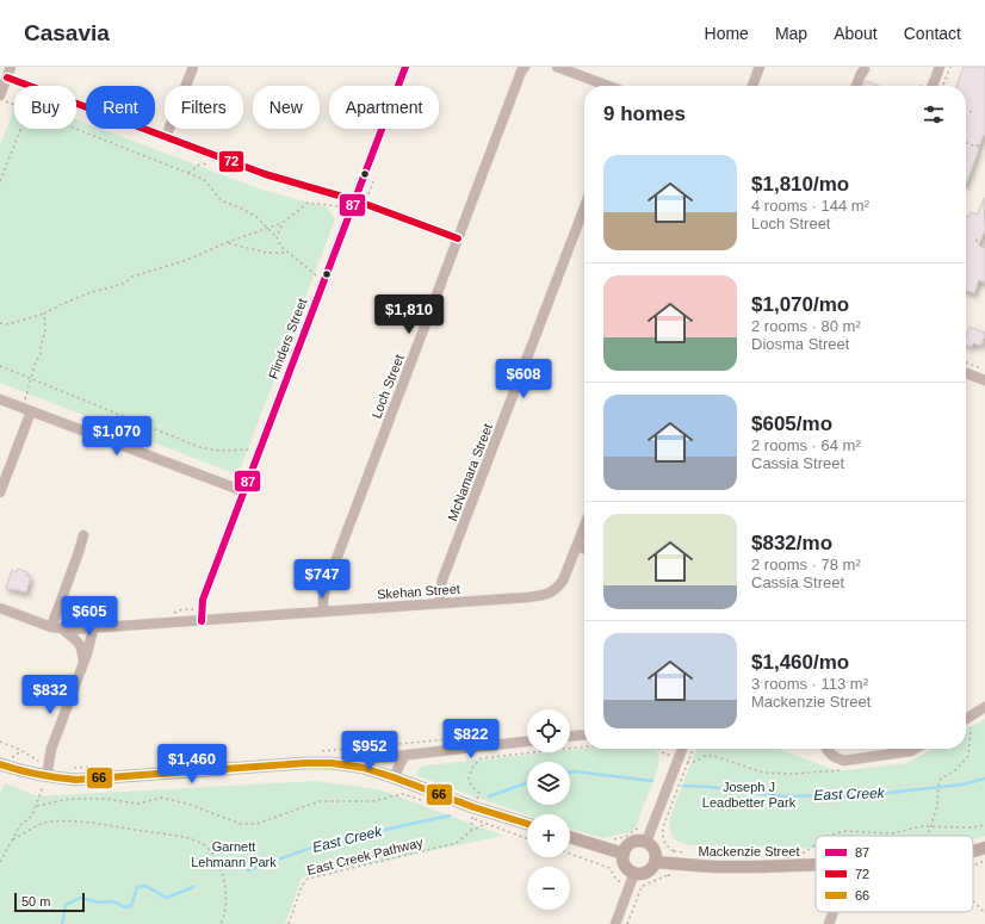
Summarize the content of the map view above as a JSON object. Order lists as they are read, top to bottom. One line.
{"streets":{"main road":["Mackenzie Street"],"street":["Flinders Street","Loch Street","McNamara Street","Skehan Street"],"path":["East Creek Pathway"]},"crossings":[["Flinders Street","Skehan Street"],["Loch Street","Skehan Street"],["McNamara Street","Skehan Street"]],"water":["East Creek"],"parks":["Joseph J Leadbetter Park","Garnett Lehmann Park"],"lines":["transit line 87","transit line 72","transit line 66"],"legend":["87","72","66"],"scale_bar":"50 m","page":{"header":"Casavia","nav":["Home","Map","About","Contact"],"chip":["Buy","Rent","Filters","New","Apartment"],"heading":"9 homes","list":[{"name":"$1,810/mo","note":"4 rooms · 144 m² · Loch Street"},{"name":"$1,070/mo","note":"2 rooms · 80 m² · Diosma Street"},{"name":"$605/mo","note":"2 rooms · 64 m² · Cassia Street"},{"name":"$832/mo","note":"2 rooms · 78 m² · Cassia Street"},{"name":"$1,460/mo","note":"3 rooms · 113 m² · Mackenzie Street"}],"price":["$1,810","$608","$1,070","$747","$605","$832","$822","$952","$1,460"],"map_buttons":["+","−"],"scale":"50 m"}}
